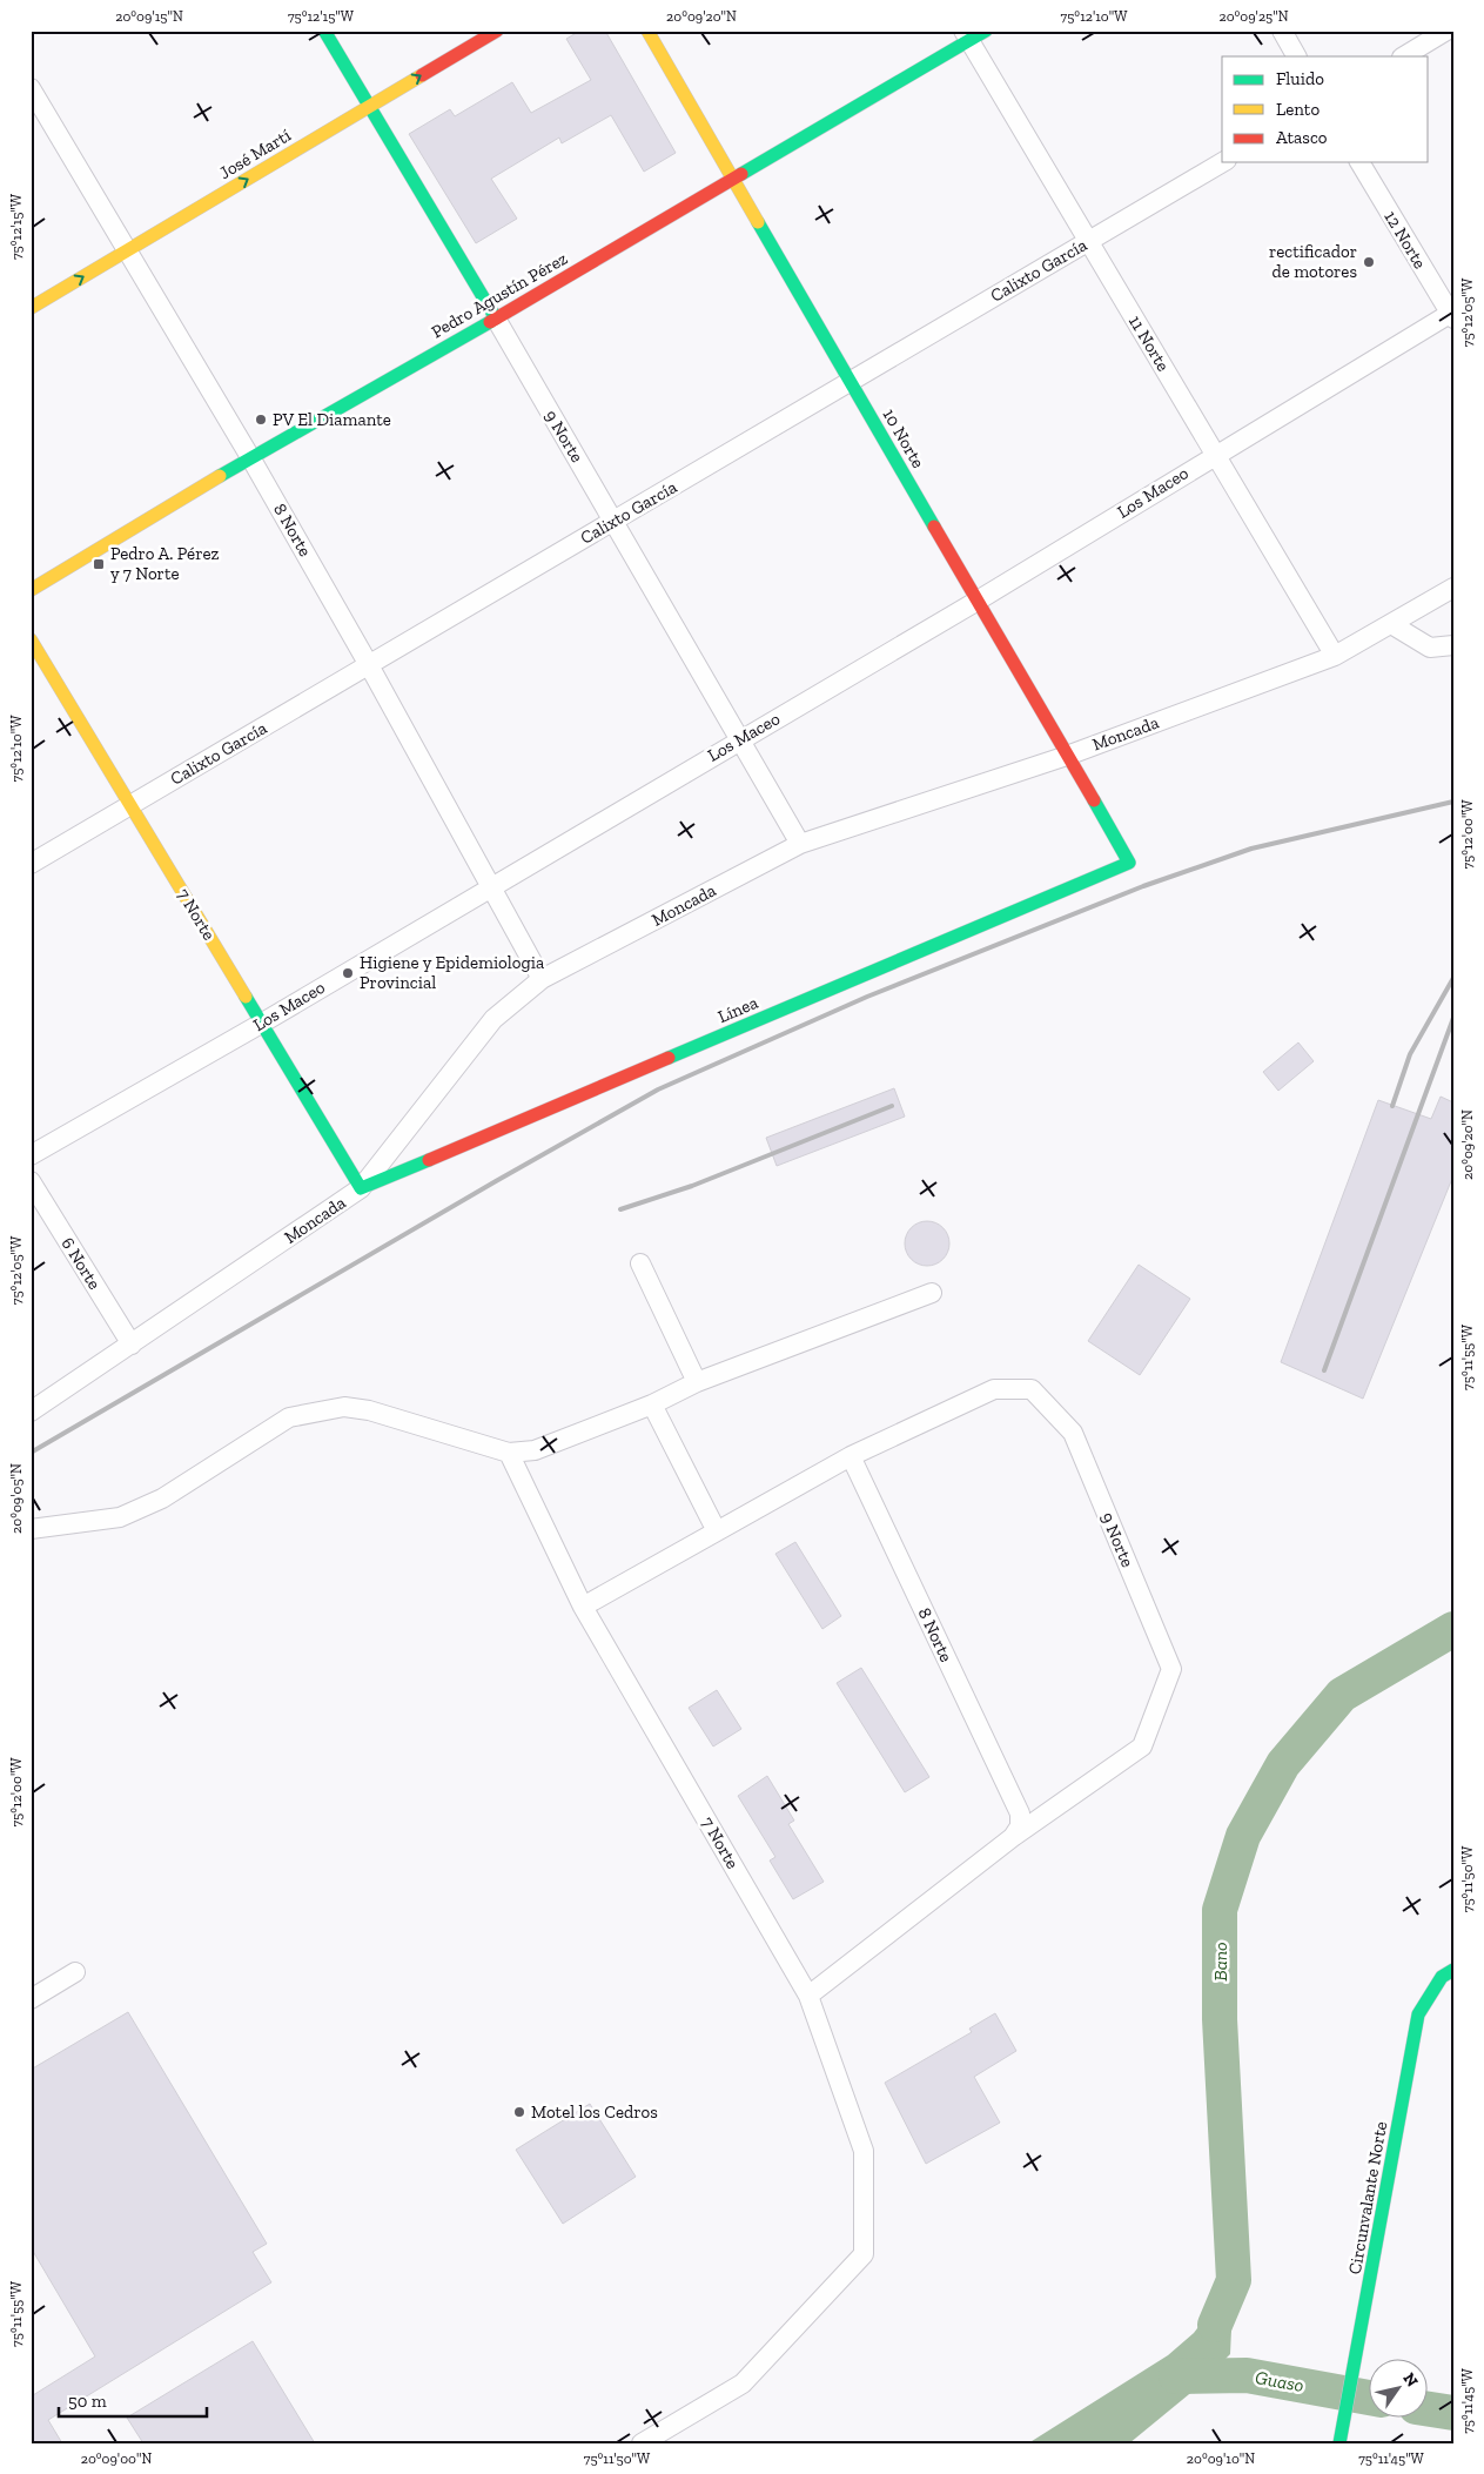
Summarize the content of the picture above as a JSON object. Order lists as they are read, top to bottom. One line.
{"streets":{"street":["José Martí","12 Norte","Calixto García","Pedro Agustín Pérez","11 Norte","9 Norte","10 Norte","Los Maceo","8 Norte","Moncada","7 Norte","Línea","6 Norte","Circunvalante Norte"]},"crossings":[["José Martí","9 Norte"],["José Martí","8 Norte"],["12 Norte","Los Maceo"],["Calixto García","11 Norte"],["Calixto García","9 Norte"],["Calixto García","10 Norte"],["Calixto García","8 Norte"],["Calixto García","7 Norte"],["Pedro Agustín Pérez","11 Norte"],["Pedro Agustín Pérez","9 Norte"],["Pedro Agustín Pérez","10 Norte"],["Pedro Agustín Pérez","8 Norte"],["11 Norte","Los Maceo"],["11 Norte","Moncada"],["9 Norte","Los Maceo"],["9 Norte","8 Norte"],["9 Norte","Moncada"],["9 Norte","7 Norte"],["10 Norte","Los Maceo"],["10 Norte","Moncada"],["10 Norte","Línea"],["Los Maceo","8 Norte"],["Los Maceo","7 Norte"],["8 Norte","Moncada"],["Moncada","7 Norte"],["Moncada","Línea"],["Moncada","6 Norte"],["7 Norte","Línea"]],"one_way":["José Martí"],"water":["Bano","Guaso"],"places":{"other":["rectificador de motores","PV El Diamante","Higiene y Epidemiologia Provincial","Motel los Cedros"],"transit":["Pedro A. Pérez y 7 Norte"]},"legend":["Fluido","Lento","Atasco"],"scale_bar":"50 m","north":"top right","coordinates":["20°09'15\"N","75°12'15\"W","20°09'20\"N","75°12'10\"W","20°09'25\"N","75°12'05\"W","75°12'00\"W","75°11'55\"W","20°09'05\"N","75°11'50\"W","75°11'45\"W","20°09'00\"N","20°09'10\"N"]}
